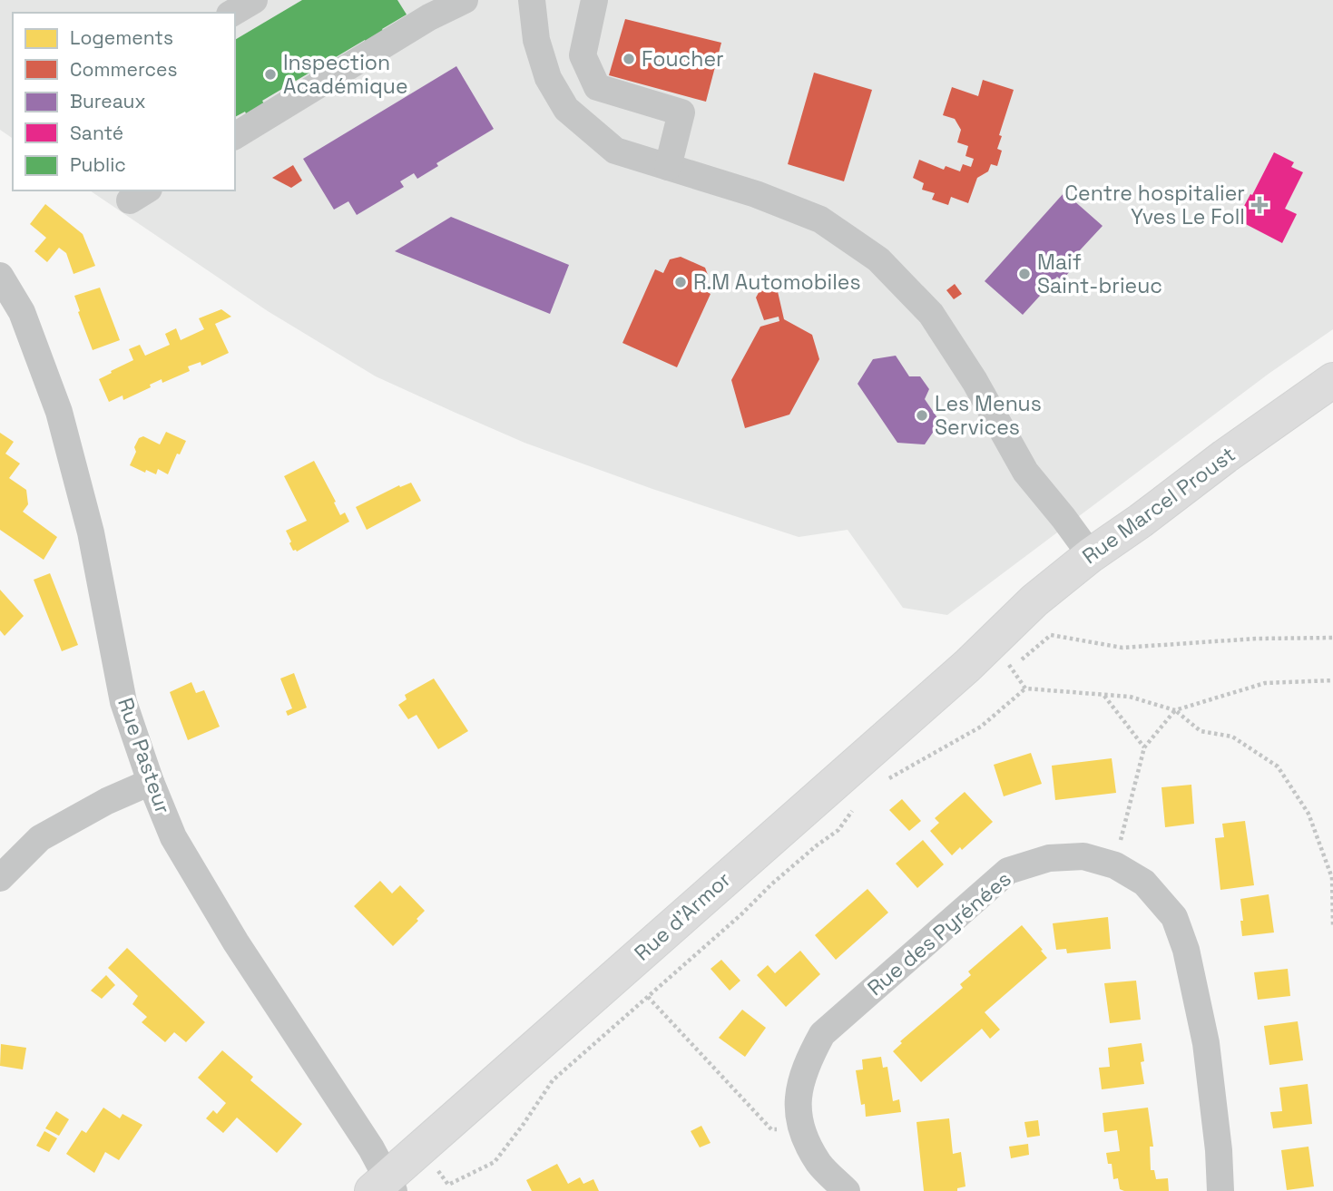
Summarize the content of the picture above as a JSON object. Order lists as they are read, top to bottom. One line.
{"streets":{"main road":["Rue Marcel Proust","Rue d'Armor"],"street":["Rue Pasteur","Rue des Pyrénées"]},"crossings":[["Rue Marcel Proust","Rue d'Armor"],["Rue Pasteur","Rue d'Armor"]],"places":{"other":["Foucher","Inspection Académique","Maif Saint-brieuc","R.M Automobiles","Les Menus Services"],"health":["Centre hospitalier Yves Le Foll"]},"legend":["Logements","Commerces","Bureaux","Santé","Public"]}
